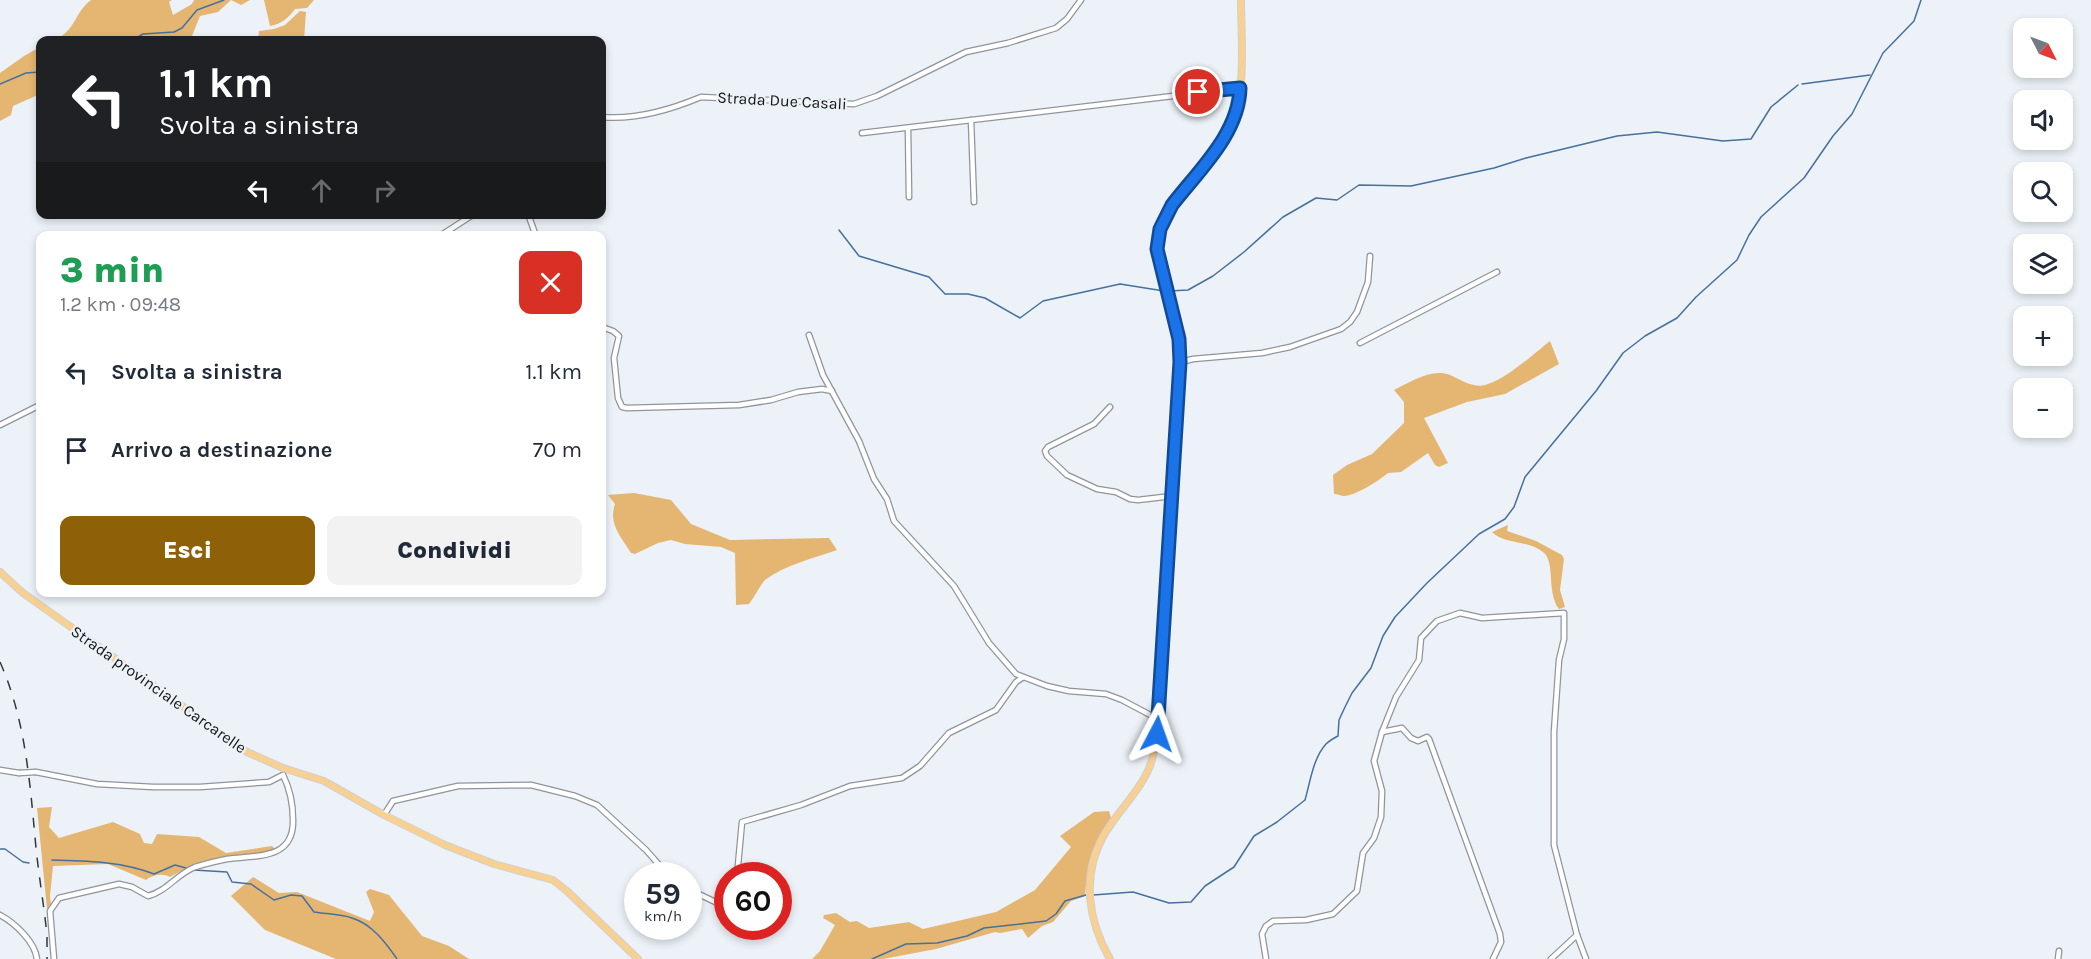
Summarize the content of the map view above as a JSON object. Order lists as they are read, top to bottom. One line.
{"streets":{"main road":["Strada provinciale Carcarelle"],"street":["Strada Due Casali"]},"north":"bottom right","page":{"map_buttons":["+","−"],"turn":["1.1 km","Svolta a sinistra"],"heading":["3 min","1.2 km · 09:48"],"list":[{"name":"Svolta a sinistra","value":"1.1 km"},{"name":"Arrivo a destinazione","value":"70 m"}],"buttons":["Esci","Condividi"],"speed":"59 km/h","limit":"60"}}
